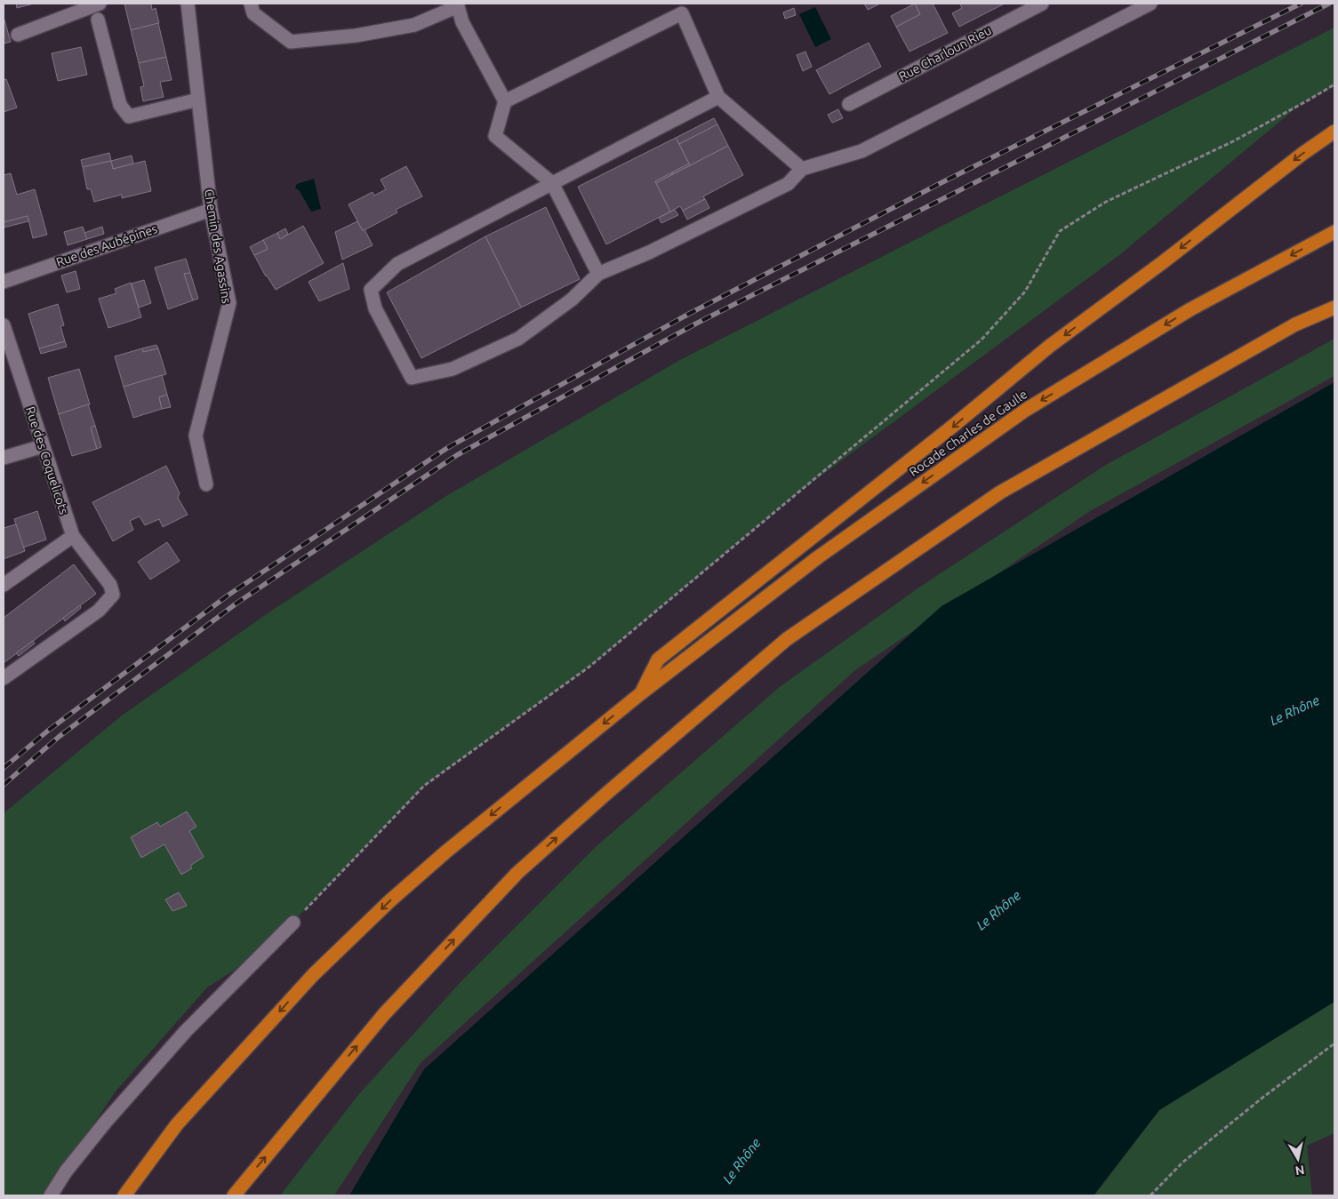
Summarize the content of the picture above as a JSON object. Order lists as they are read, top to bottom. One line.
{"streets":{"highway":["Rocade Charles de Gaulle"],"street":["Rue Charloun Rieu","Rue des Aubépines","Chemin des Agassins","Rue des Coquelicots"]},"crossings":[["Rue des Aubépines","Chemin des Agassins"]],"water":["Le Rhône"],"north":"bottom"}
